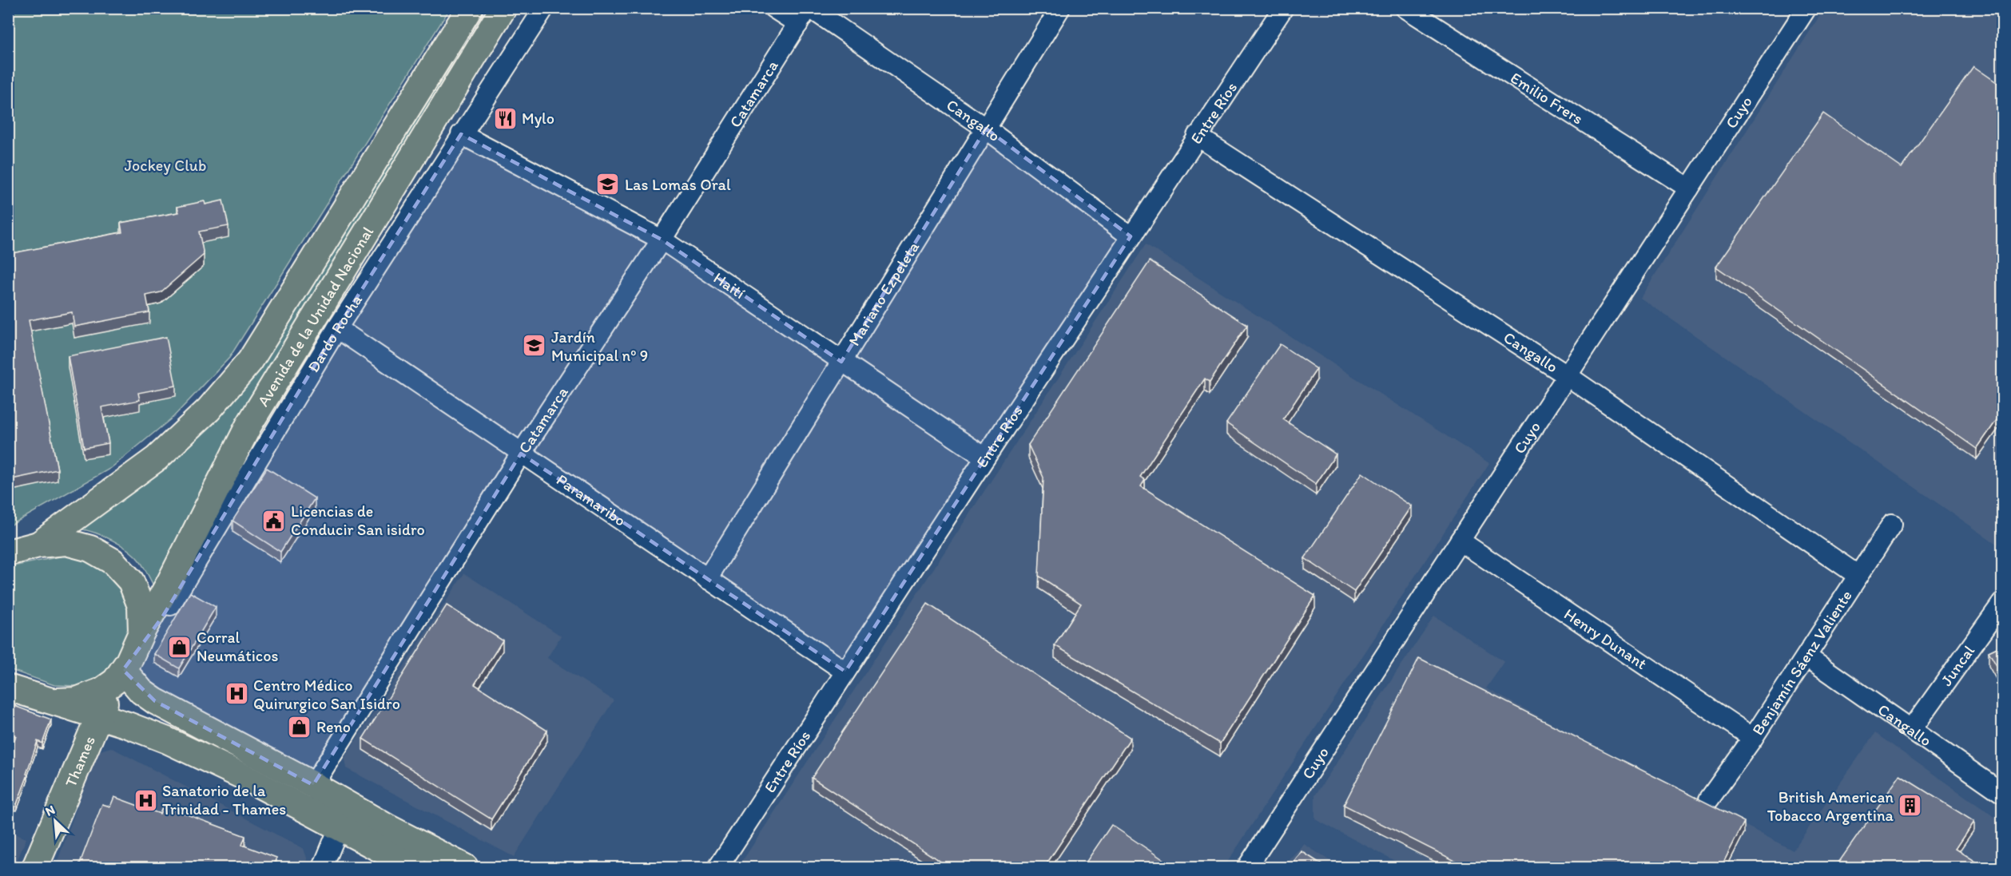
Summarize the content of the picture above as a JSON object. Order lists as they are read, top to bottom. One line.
{"streets":{"main road":["Avenida de la Unidad Nacional","Thames"],"street":["Catamarca","Emilio Frers","Entre Ríos","Cuyo","Cangallo","Haití","Mariano Ezpeleta","Dardo Rocha","Paramaribo","Henry Dunant","Benjamín Sáenz Valiente","Juncal"]},"crossings":[["Catamarca","Cangallo"],["Catamarca","Haití"],["Catamarca","Paramaribo"],["Emilio Frers","Cuyo"],["Entre Ríos","Cangallo"],["Entre Ríos","Haití"],["Entre Ríos","Paramaribo"],["Cuyo","Cangallo"],["Cuyo","Henry Dunant"],["Cangallo","Mariano Ezpeleta"],["Cangallo","Benjamín Sáenz Valiente"],["Cangallo","Juncal"],["Haití","Mariano Ezpeleta"],["Haití","Dardo Rocha"],["Mariano Ezpeleta","Paramaribo"],["Avenida de la Unidad Nacional","Dardo Rocha"],["Avenida de la Unidad Nacional","Thames"],["Dardo Rocha","Paramaribo"],["Dardo Rocha","Thames"],["Henry Dunant","Benjamín Sáenz Valiente"]],"parks":["Jockey Club"],"places":{"restaurant":["Mylo"],"school or university":["Las Lomas Oral","Jardín Municipal nº 9"],"public building":["Licencias de Conducir San isidro"],"shop":["Corral Neumáticos","Reno"],"hospital":["Centro Médico Quirurgico San Isidro","Sanatorio de la Trinidad - Thames"],"building":["British American Tobacco Argentina"]},"north":"top left"}
